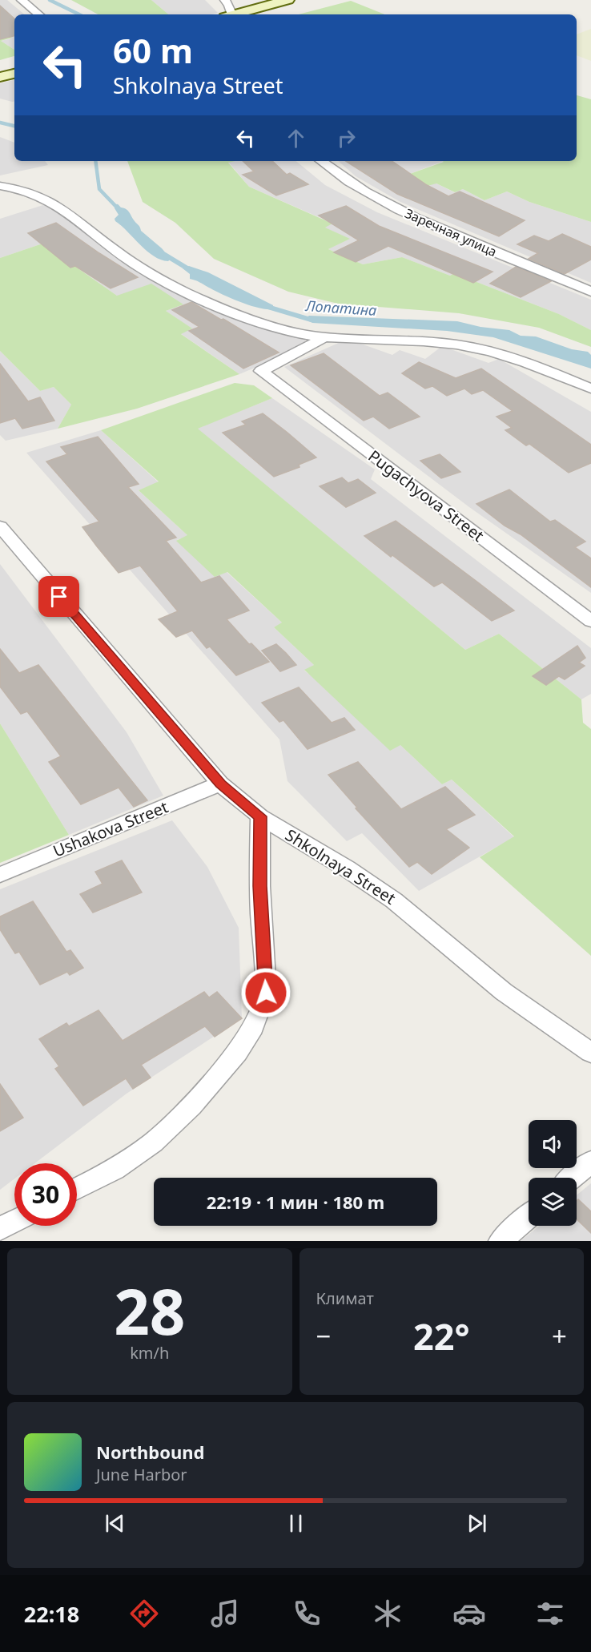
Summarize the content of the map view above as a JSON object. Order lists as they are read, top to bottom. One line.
{"streets":{"street":["Заречная улица","Pugachyova Street","Ushakova Street","Shkolnaya Street"]},"crossings":[["Ushakova Street","Shkolnaya Street"]],"water":["Лопатина"],"page":{"turn":["60 m","Shkolnaya Street"],"limit":"30","trip":"22:19 · 1 мин · 180 m","tile":[["28","km/h"],"Климат"],"heat":["−","22°","+"],"song":["Northbound","June Harbor"],"tabs":"22:18"}}
